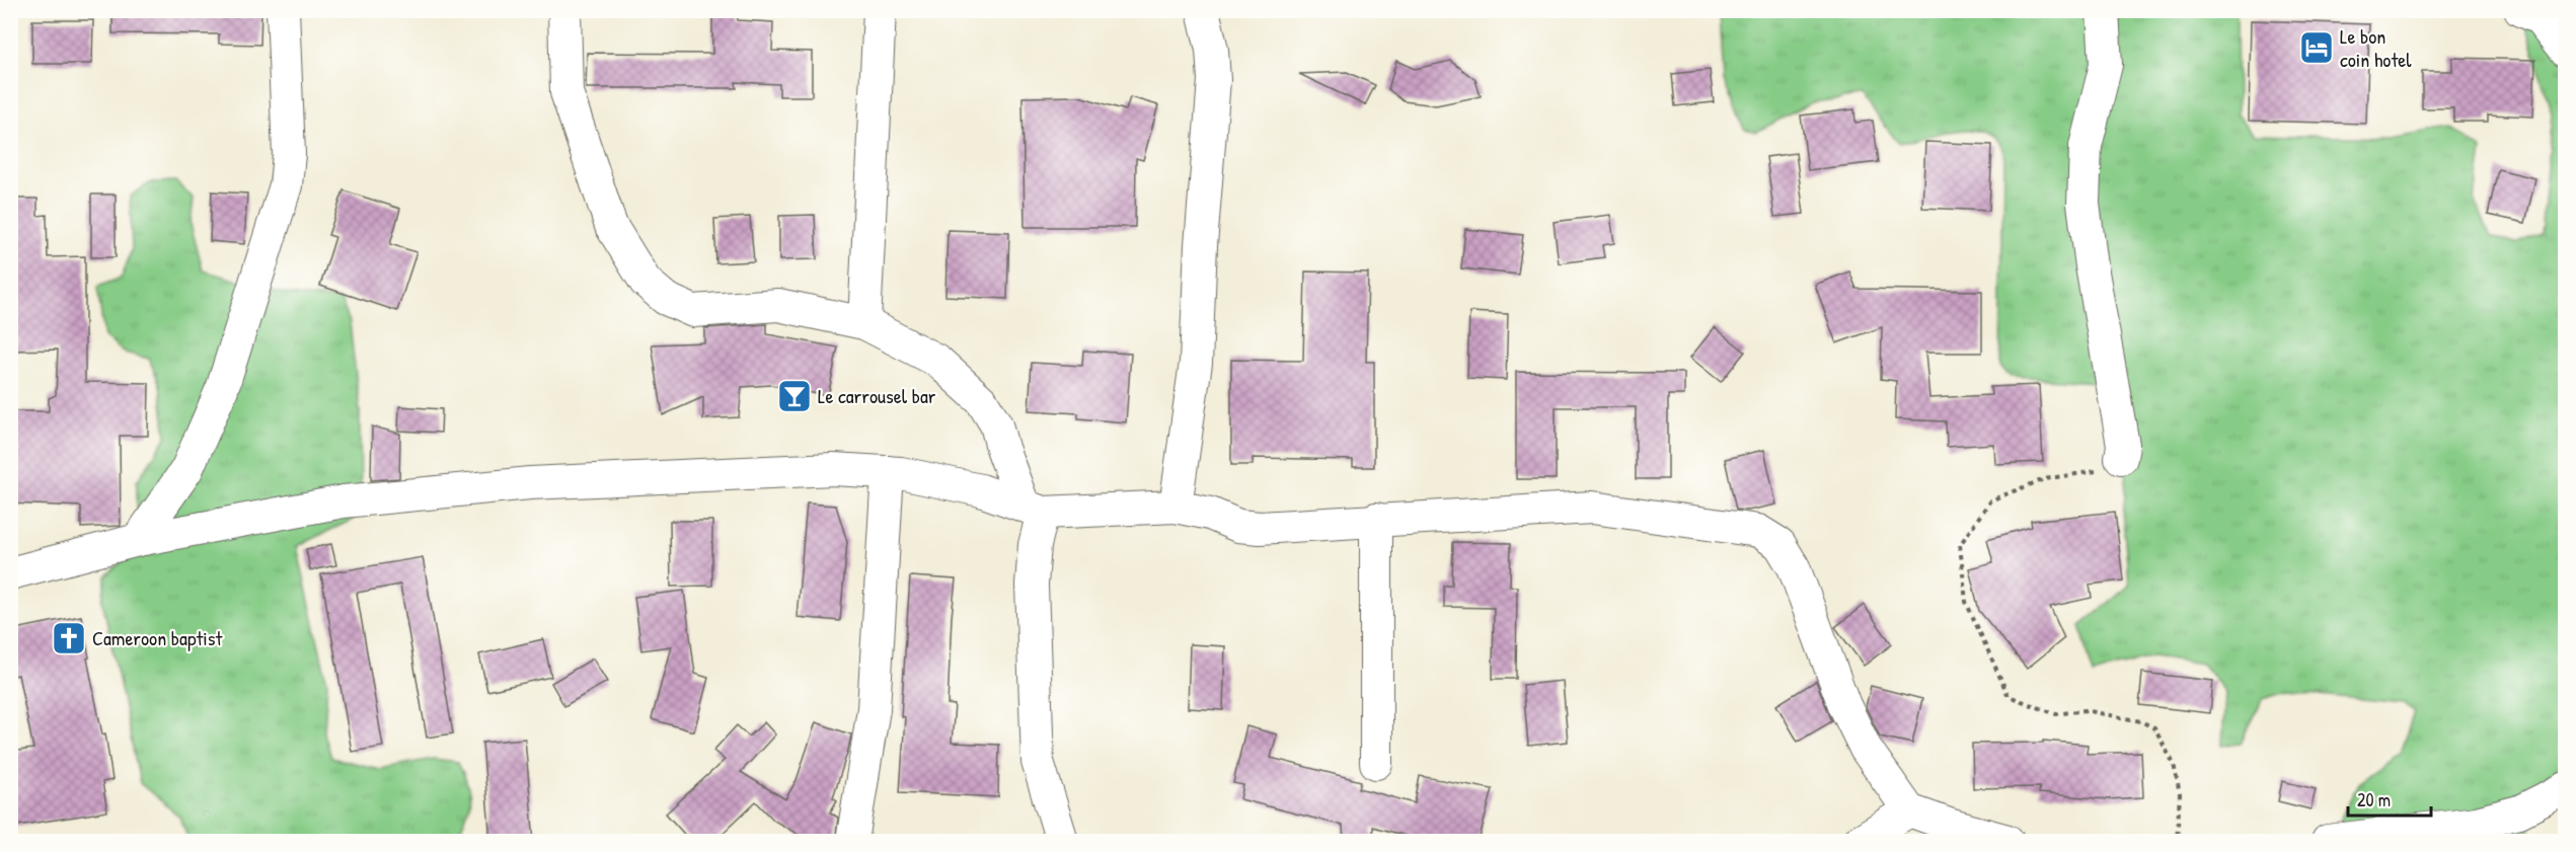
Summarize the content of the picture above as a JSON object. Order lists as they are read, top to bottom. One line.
{"places":{"hotel":["Le bon coin hotel"],"bar":["Le carrousel bar"],"church":["Cameroon baptist"]},"scale_bar":"20 m"}
